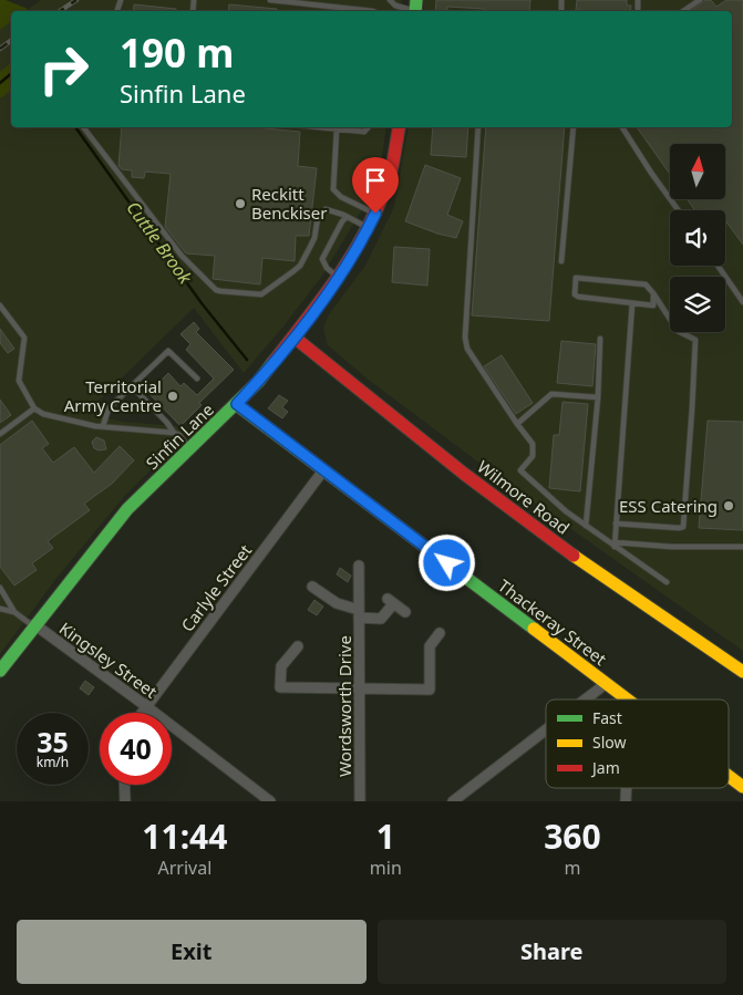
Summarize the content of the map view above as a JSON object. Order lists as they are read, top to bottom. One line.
{"streets":{"street":["Sinfin Lane","Wilmore Road","Carlyle Street","Thackeray Street","Kingsley Street","Wordsworth Drive"]},"crossings":[["Sinfin Lane","Wilmore Road"],["Sinfin Lane","Thackeray Street"],["Sinfin Lane","Kingsley Street"],["Carlyle Street","Thackeray Street"],["Carlyle Street","Kingsley Street"]],"water":["Cuttle Brook"],"places":["Reckitt Benckiser","Territorial Army Centre","ESS Catering"],"legend":["Fast","Slow","Jam"],"north":"top","page":{"turn":["190 m","Sinfin Lane"],"speed":"35 km/h","limit":"40","eta":["11:44","Arrival","1","min","360","m"],"buttons":["Exit","Share"]}}
